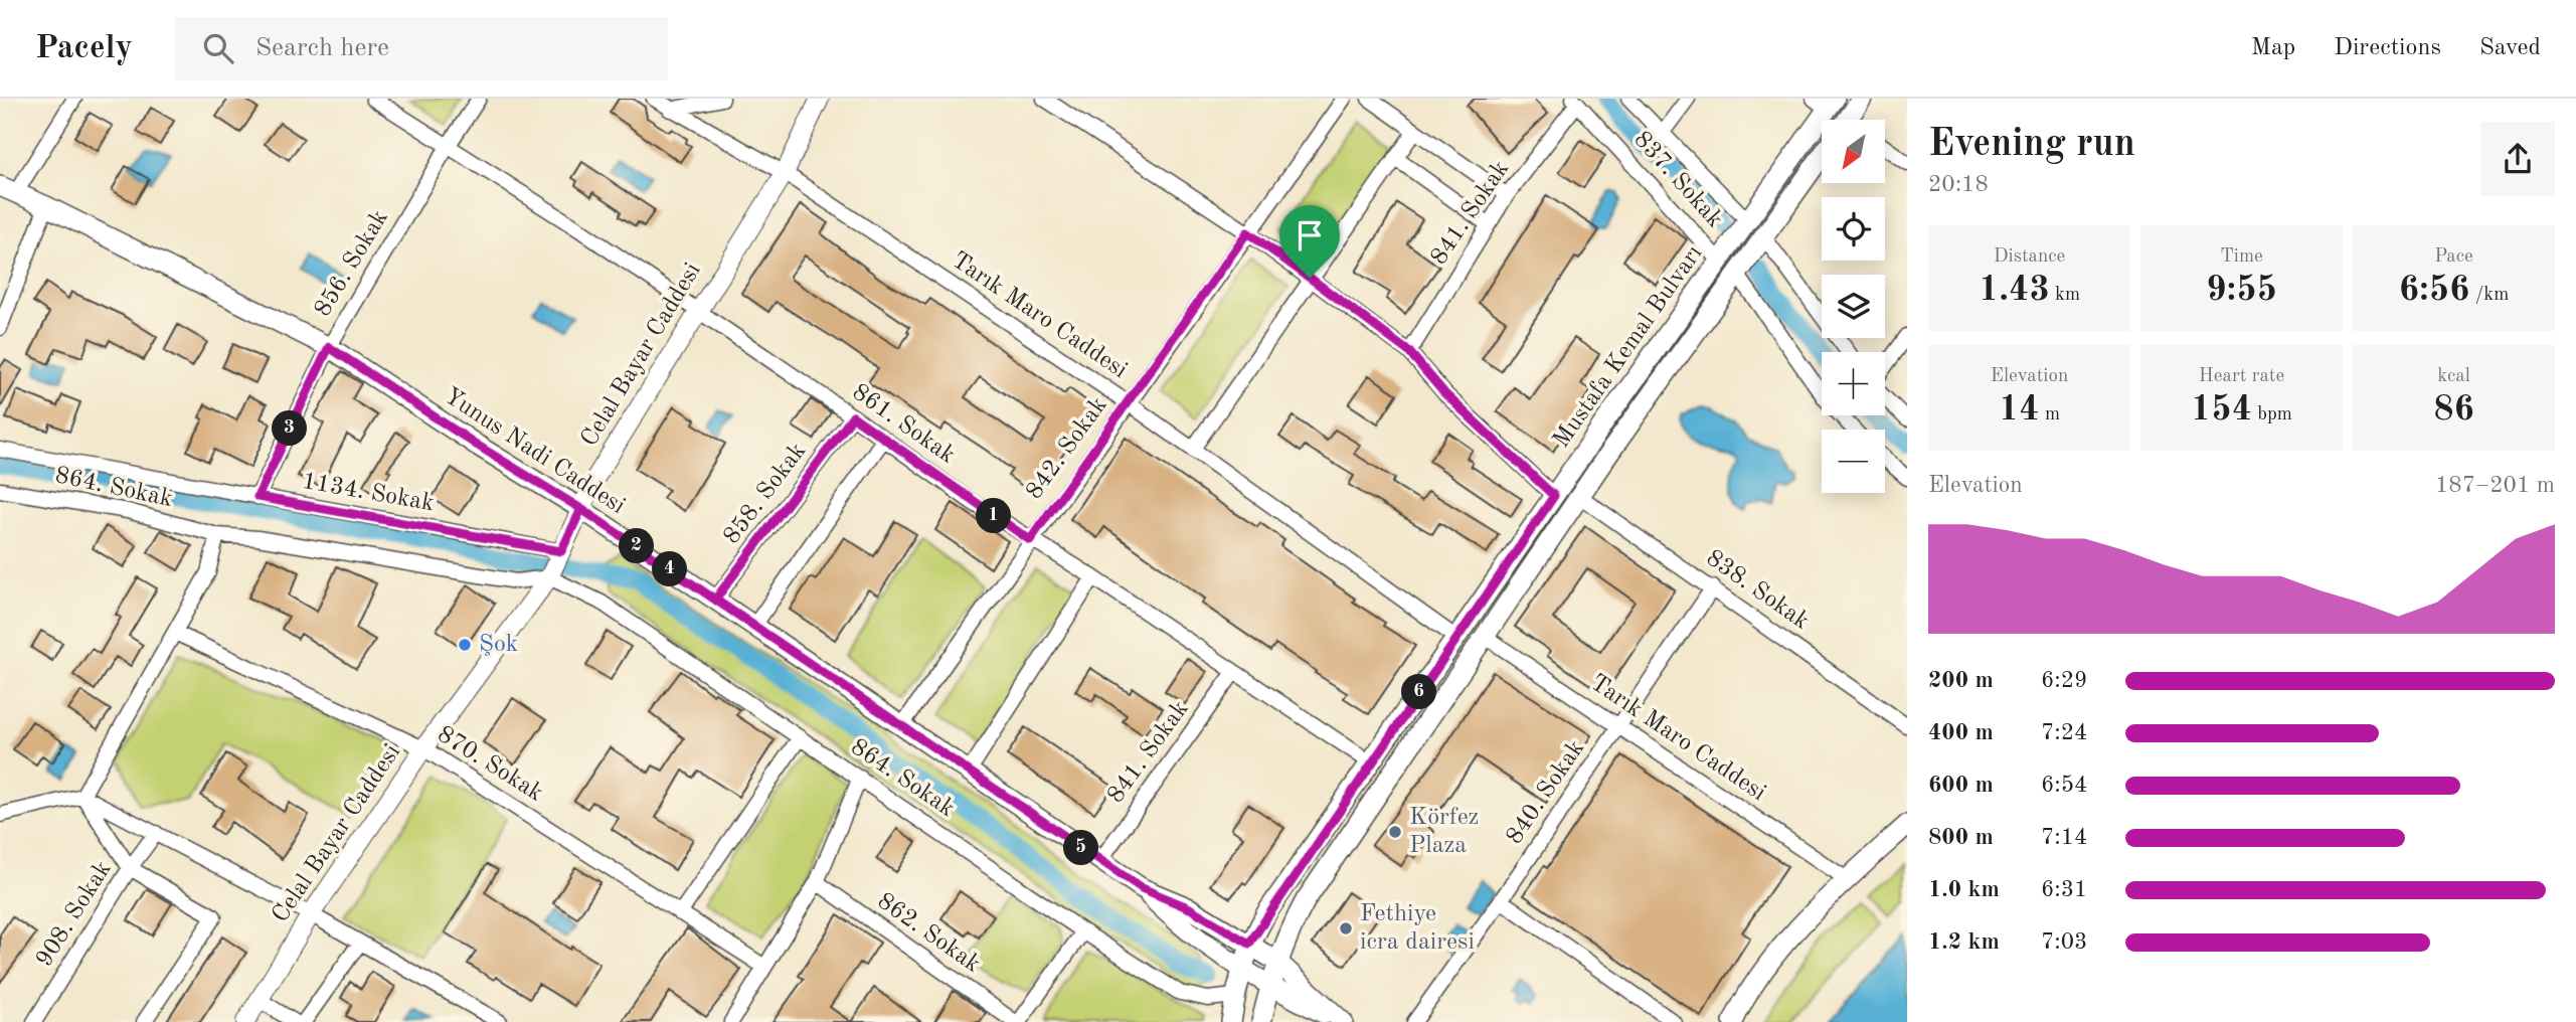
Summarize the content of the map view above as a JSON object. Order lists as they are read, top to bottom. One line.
{"streets":{"main road":["Mustafa Kemal Bulvarı","Yunus Nadi Caddesi"],"street":["837. Sokak","841. Sokak","856. Sokak","Tarık Maro Caddesi","Celal Bayar Caddesi","861. Sokak","842. Sokak","864. Sokak","1134. Sokak","858. Sokak","838. Sokak","870. Sokak","840. Sokak","908. Sokak","862. Sokak"]},"crossings":[["837. Sokak","841. Sokak"],["837. Sokak","Mustafa Kemal Bulvarı"],["841. Sokak","861. Sokak"],["841. Sokak","Yunus Nadi Caddesi"],["856. Sokak","861. Sokak"],["856. Sokak","Yunus Nadi Caddesi"],["856. Sokak","1134. Sokak"],["Tarık Maro Caddesi","Mustafa Kemal Bulvarı"],["Tarık Maro Caddesi","Celal Bayar Caddesi"],["Tarık Maro Caddesi","842. Sokak"],["Tarık Maro Caddesi","840. Sokak"],["Mustafa Kemal Bulvarı","861. Sokak"],["Mustafa Kemal Bulvarı","Yunus Nadi Caddesi"],["Mustafa Kemal Bulvarı","864. Sokak"],["Mustafa Kemal Bulvarı","838. Sokak"],["Celal Bayar Caddesi","861. Sokak"],["Celal Bayar Caddesi","Yunus Nadi Caddesi"],["Celal Bayar Caddesi","864. Sokak"],["Celal Bayar Caddesi","1134. Sokak"],["Celal Bayar Caddesi","870. Sokak"],["861. Sokak","842. Sokak"],["861. Sokak","858. Sokak"],["842. Sokak","Yunus Nadi Caddesi"],["Yunus Nadi Caddesi","858. Sokak"],["838. Sokak","840. Sokak"]],"places":["Şok","Körfez Plaza","Fethiye icra dairesi"],"north":"bottom left","page":{"header":"Pacely","search":"Search here","nav":["Map","Directions","Saved"],"heading":["Evening run","20:18"],"map_buttons":["+","−"],"stats":[["Distance","1.43 km"],["Time","9:55"],["Pace","6:56 /km"],["Elevation","14 m"],["Heart rate","154 bpm"],["kcal","86"]],"pins":["3","1","2","4","6","5"],"chart":["Elevation","187–201 m"],"list":[{"name":"200 m","note":"6:29"},{"name":"400 m","note":"7:24"},{"name":"600 m","note":"6:54"},{"name":"800 m","note":"7:14"},{"name":"1.0 km","note":"6:31"},{"name":"1.2 km","note":"7:03"}]}}
